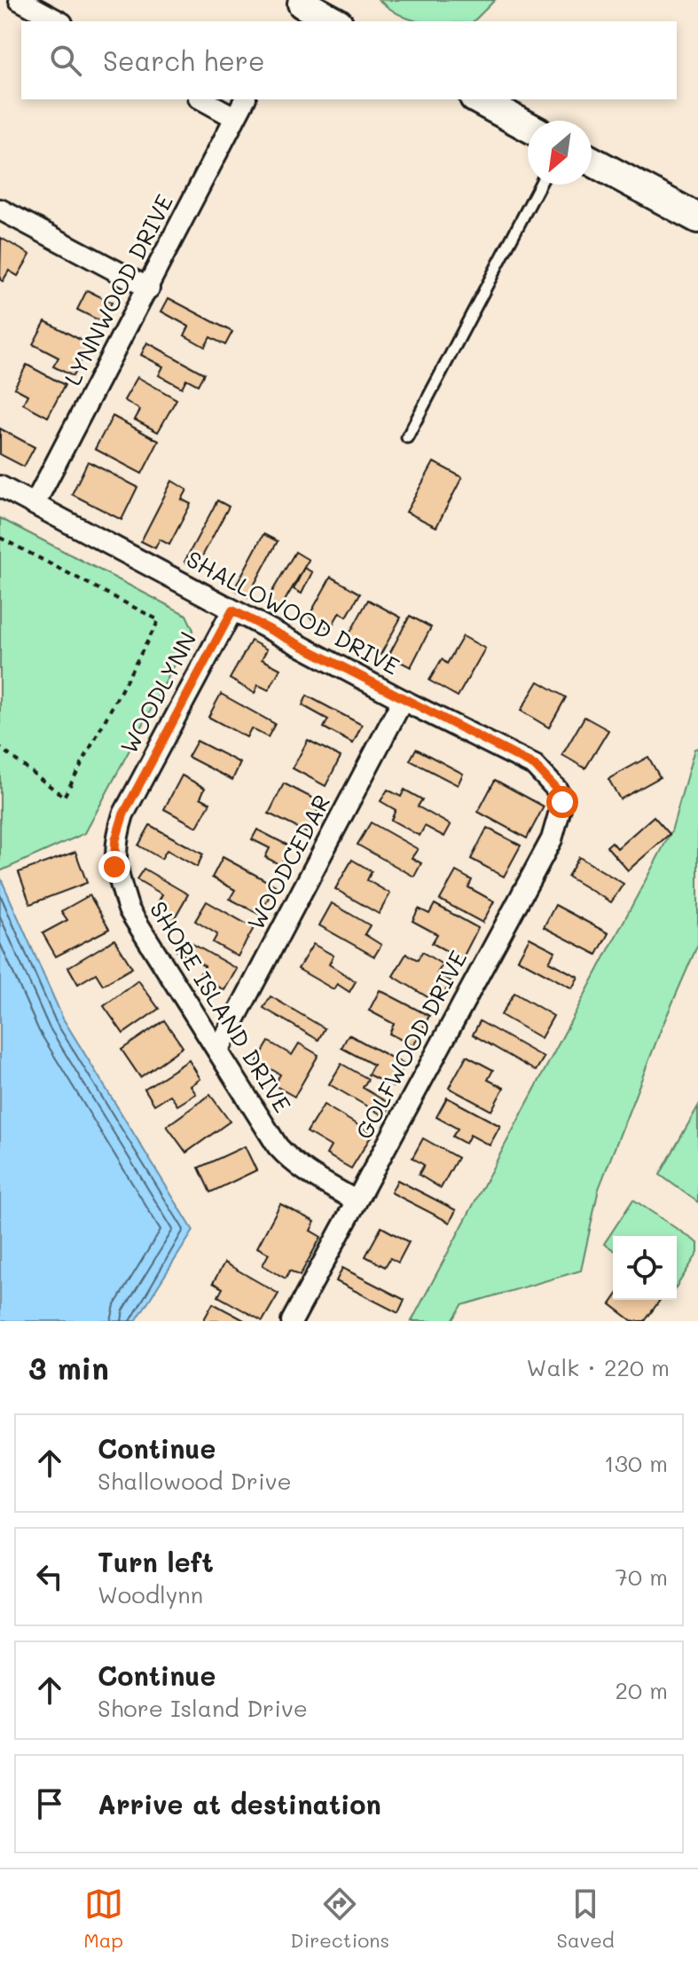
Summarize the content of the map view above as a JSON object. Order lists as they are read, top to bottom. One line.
{"streets":{"street":["LYNNWOOD DRIVE","SHALLOWOOD DRIVE","WOODLYNN","WOODCEDAR","SHORE ISLAND DRIVE","GOLFWOOD DRIVE"]},"crossings":[["LYNNWOOD DRIVE","SHALLOWOOD DRIVE"],["SHALLOWOOD DRIVE","WOODLYNN"],["SHALLOWOOD DRIVE","WOODCEDAR"],["SHALLOWOOD DRIVE","GOLFWOOD DRIVE"],["WOODLYNN","SHORE ISLAND DRIVE"],["WOODCEDAR","SHORE ISLAND DRIVE"],["SHORE ISLAND DRIVE","GOLFWOOD DRIVE"]],"north":"bottom left","page":{"search":"Search here","heading":["3 min","Walk · 220 m"],"list":[["Continue","Shallowood Drive","130 m"],["Turn left","Woodlynn","70 m"],["Continue","Shore Island Drive","20 m"],"Arrive at destination"],"nav":["Map","Directions","Saved"]}}
